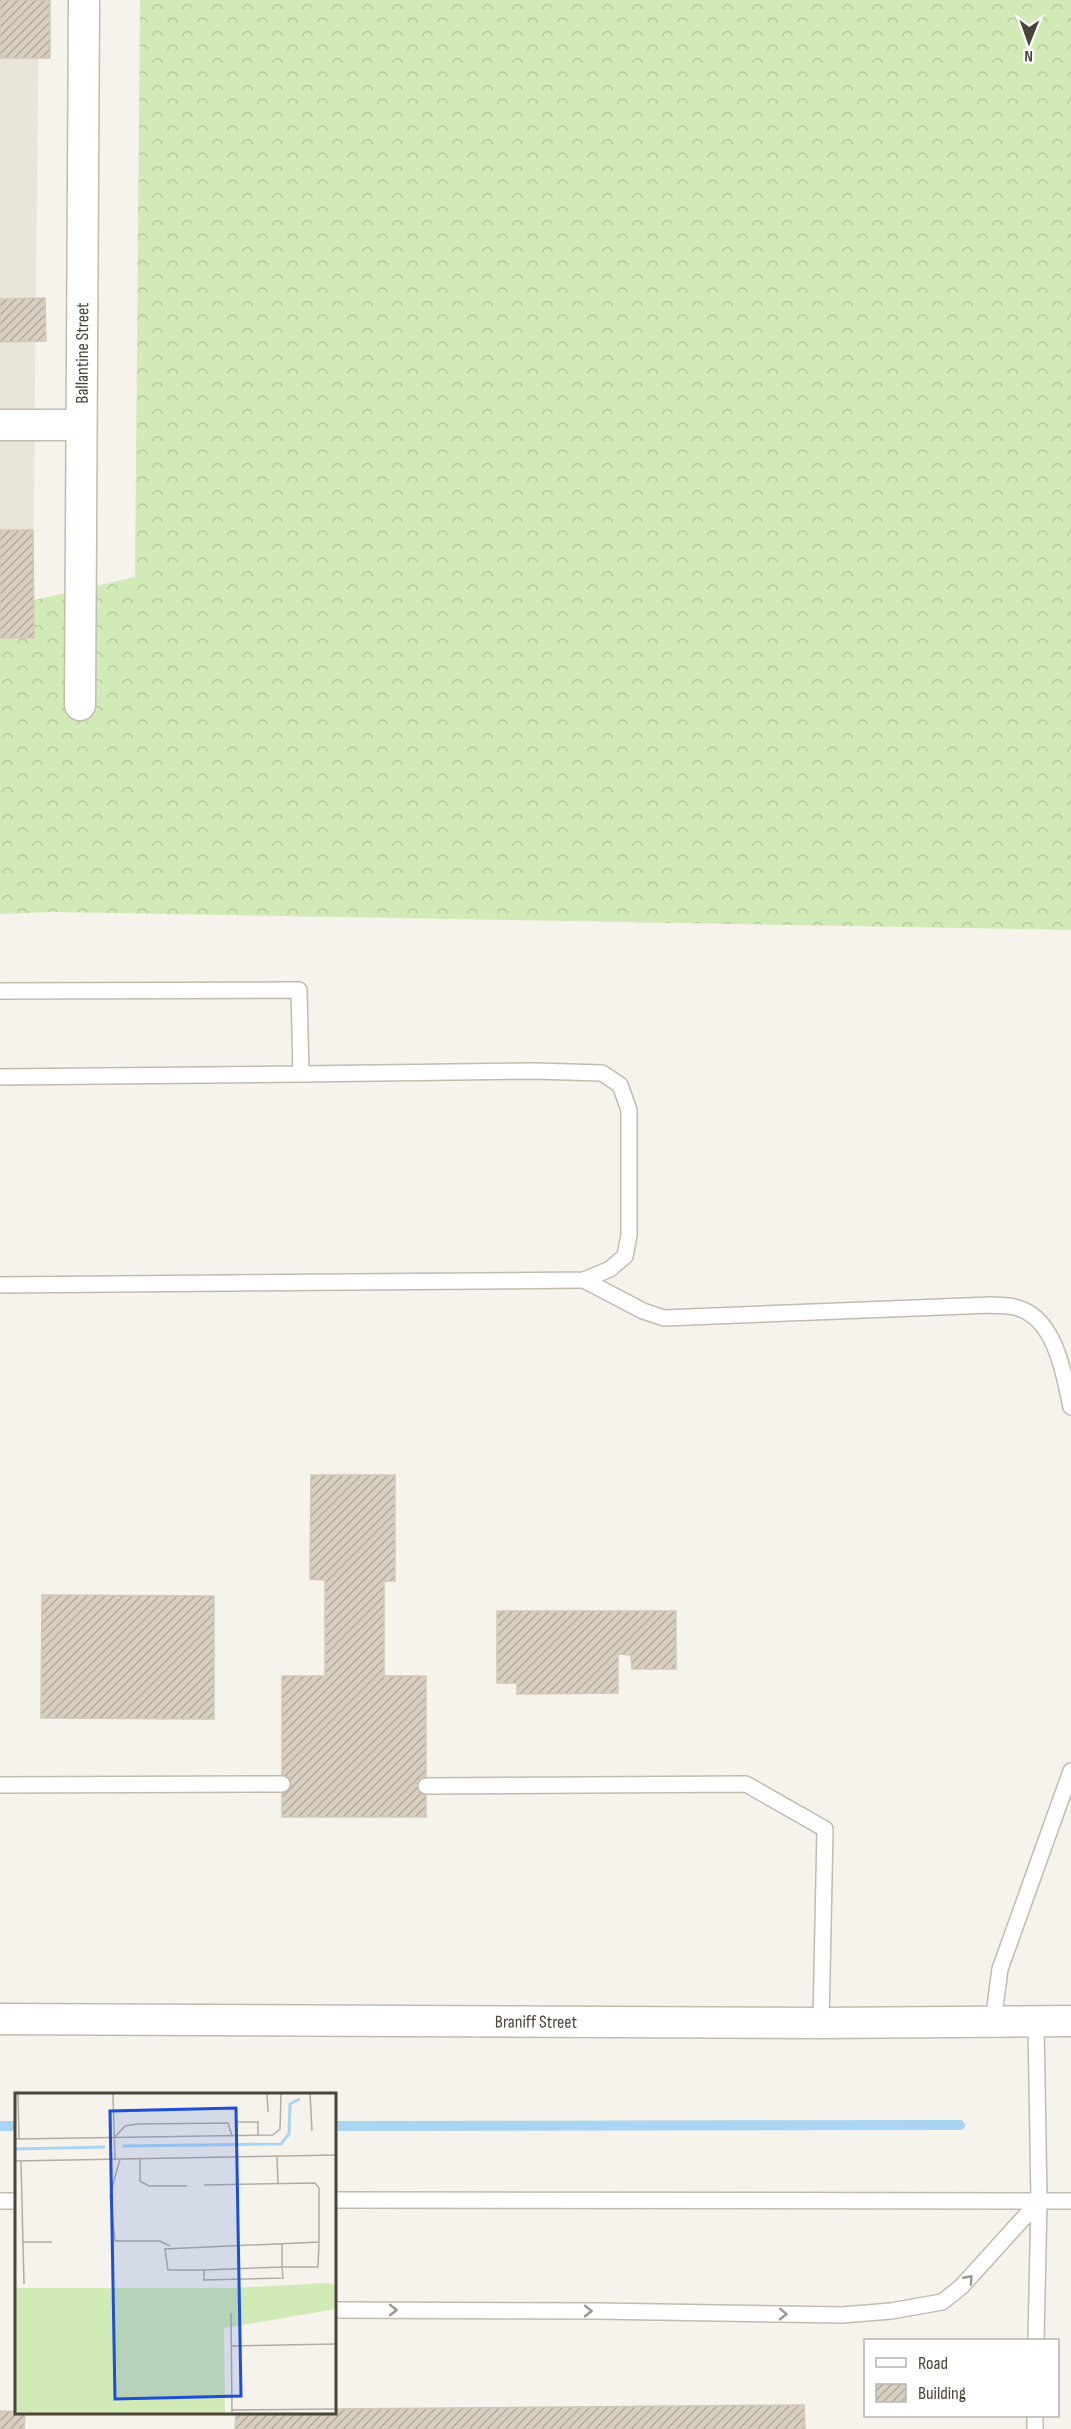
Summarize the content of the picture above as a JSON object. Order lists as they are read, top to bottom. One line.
{"streets":{"street":["Ballantine Street","Braniff Street"]},"legend":["Road","Building"],"north":"bottom"}
